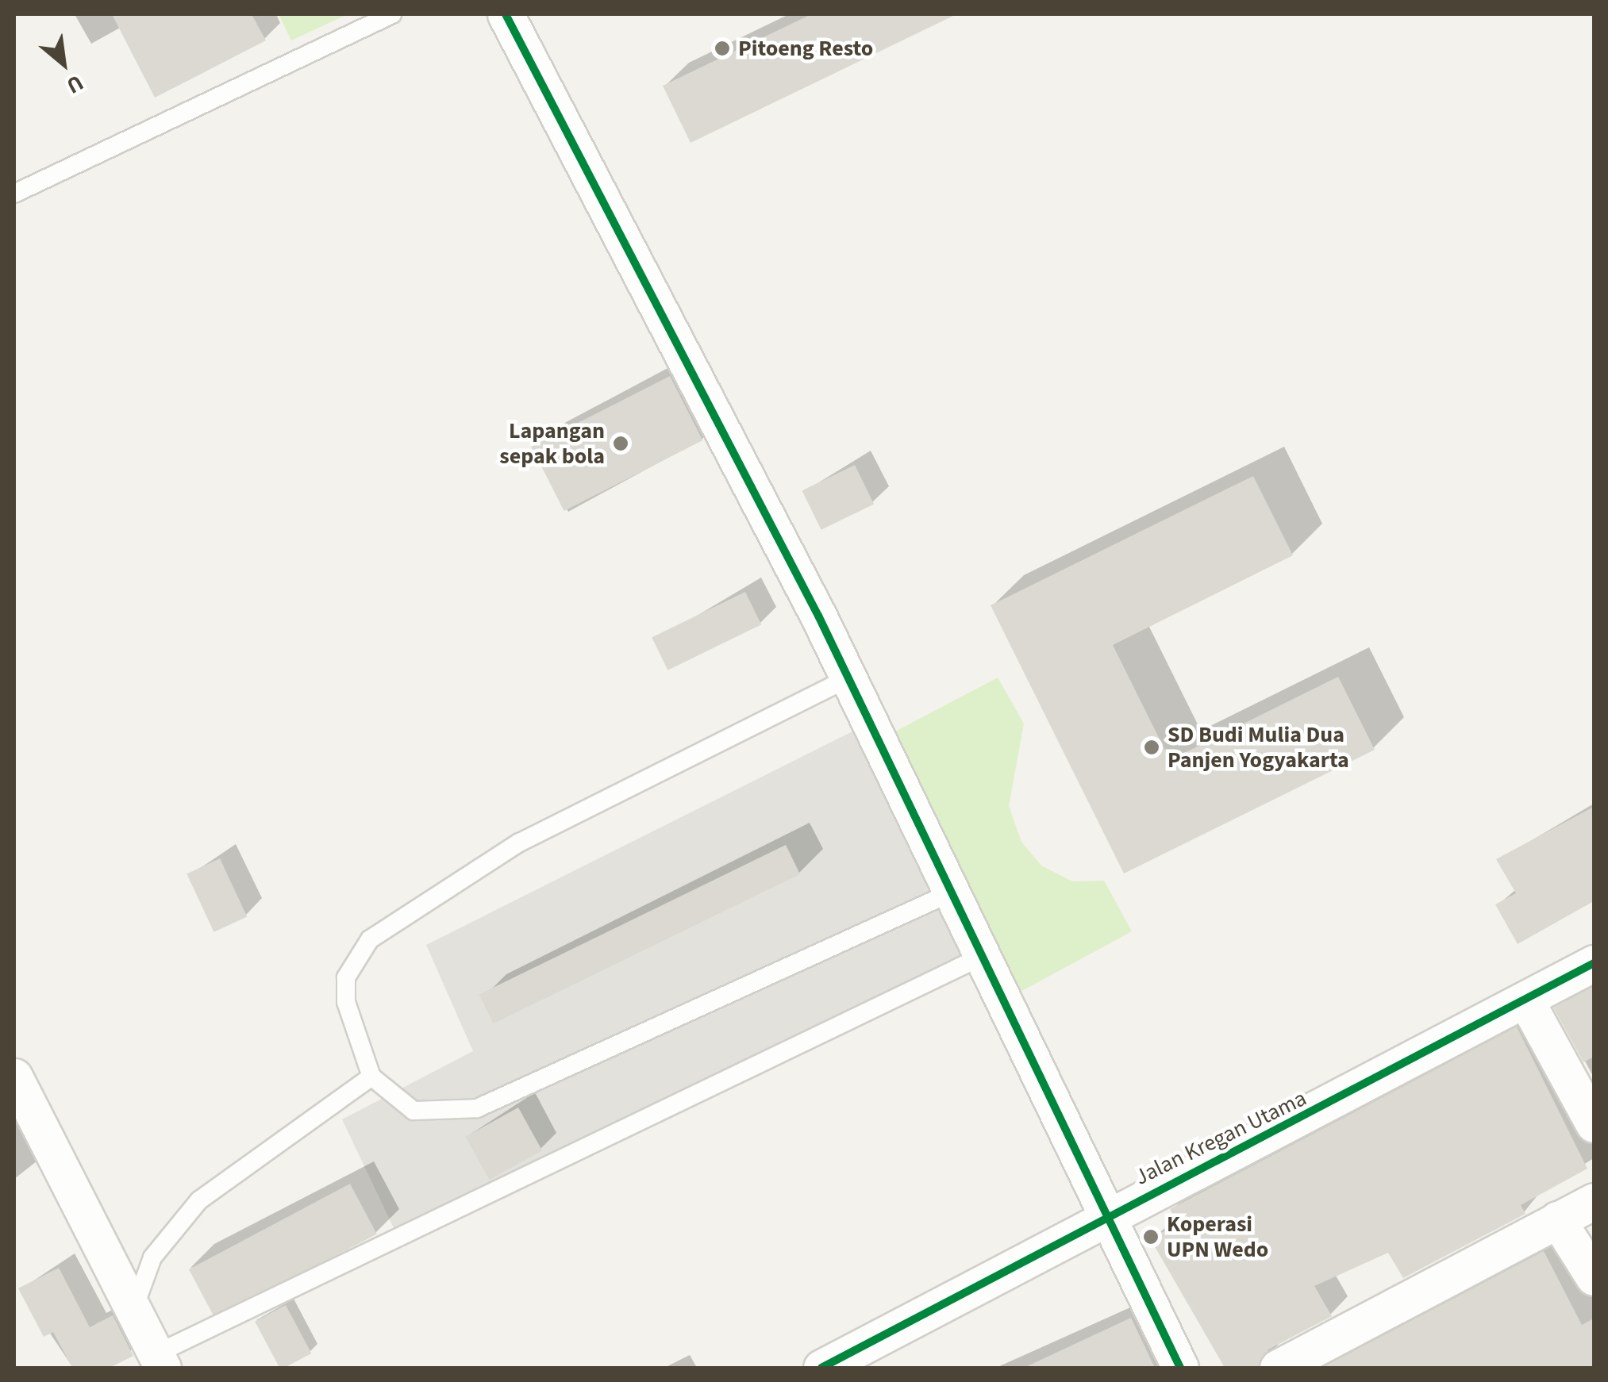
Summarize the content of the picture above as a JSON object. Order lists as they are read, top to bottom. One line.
{"streets":{"street":["Jalan Kregan Utama"]},"places":["Pitoeng Resto","Lapangan sepak bola","SD Budi Mulia Dua Panjen Yogyakarta","Koperasi UPN Wedo"],"north":"bottom right"}
